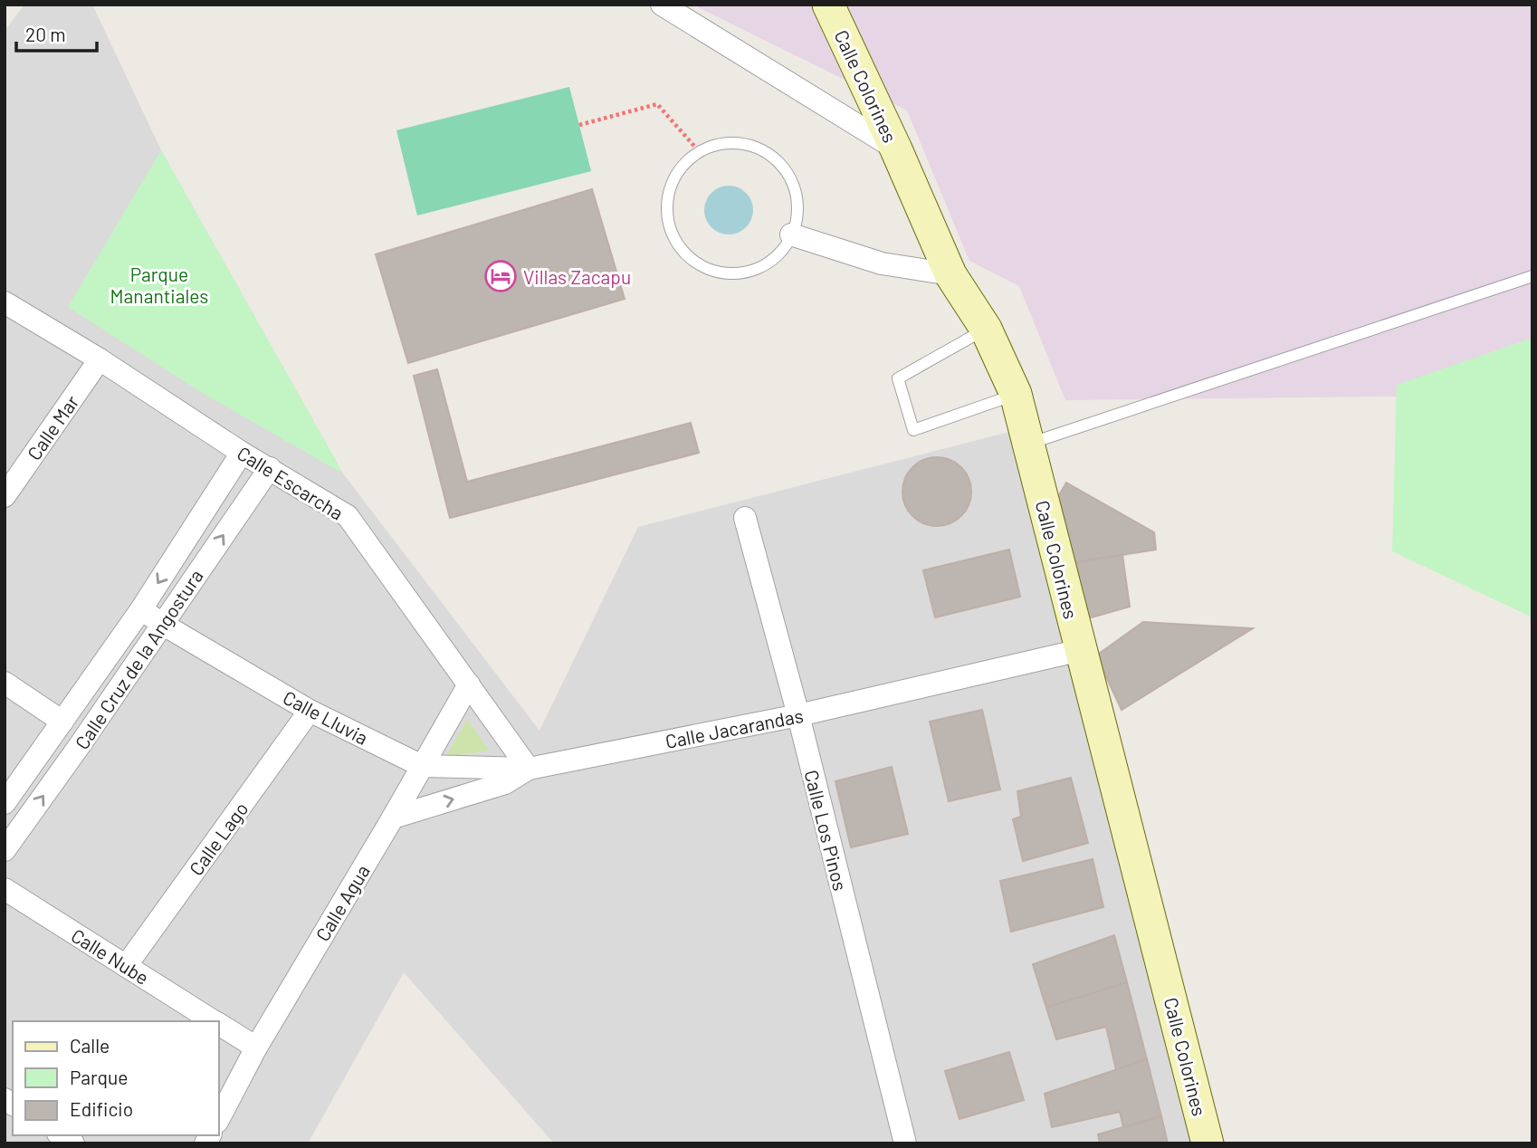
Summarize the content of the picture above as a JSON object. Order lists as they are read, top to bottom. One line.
{"streets":{"main road":["Calle Colorines"],"street":["Calle Mar","Calle Escarcha","Calle Cruz de la Angostura","Calle Lluvia","Calle Jacarandas","Calle Los Pinos","Calle Lago","Calle Agua","Calle Nube"]},"crossings":[["Calle Colorines","Calle Jacarandas"],["Calle Mar","Calle Escarcha"],["Calle Escarcha","Calle Cruz de la Angostura"],["Calle Escarcha","Calle Lluvia"],["Calle Escarcha","Calle Jacarandas"],["Calle Escarcha","Calle Agua"],["Calle Cruz de la Angostura","Calle Lluvia"],["Calle Lluvia","Calle Jacarandas"],["Calle Lluvia","Calle Lago"],["Calle Lluvia","Calle Agua"],["Calle Jacarandas","Calle Los Pinos"],["Calle Jacarandas","Calle Agua"],["Calle Lago","Calle Nube"],["Calle Agua","Calle Nube"]],"parks":["Parque Manantiales"],"places":{"hotel":["Villas Zacapu"]},"legend":["Calle","Parque","Edificio"],"scale_bar":"20 m"}
